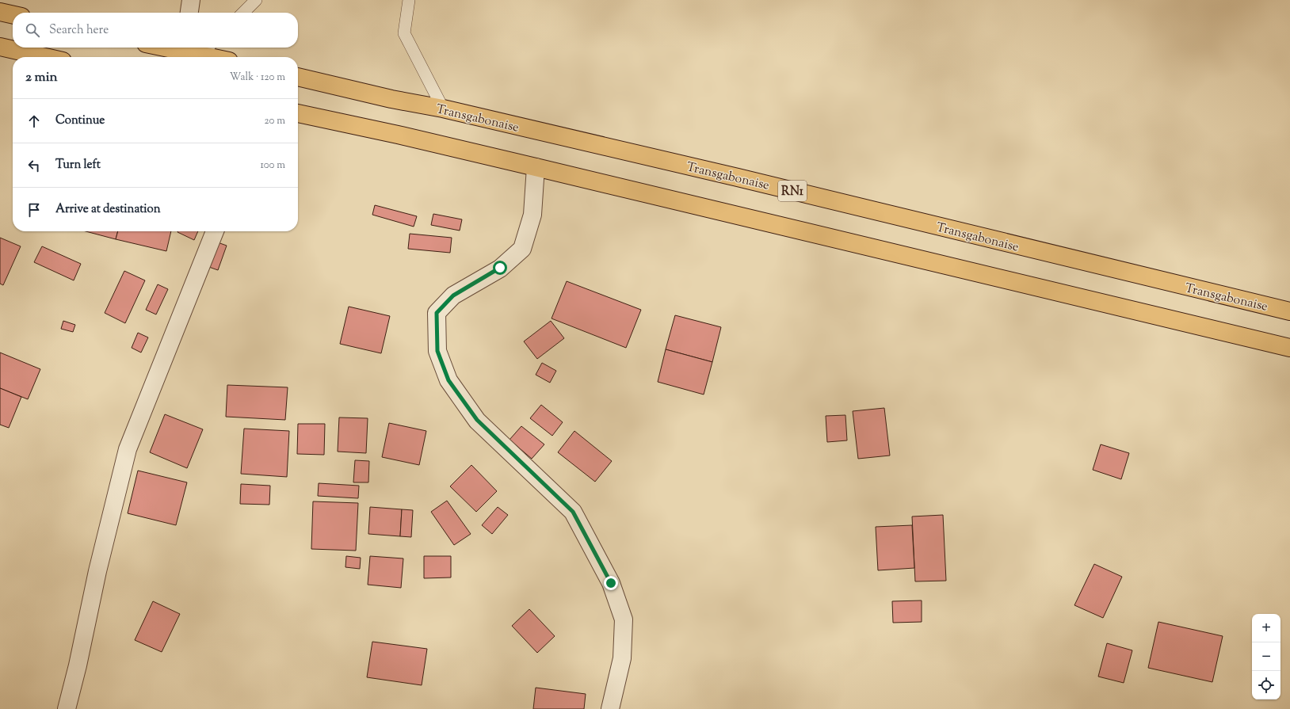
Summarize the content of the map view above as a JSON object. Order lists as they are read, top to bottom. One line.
{"streets":{"highway":["Transgabonaise","RN1"]},"page":{"search":"Search here","heading":["2 min","Walk · 120 m"],"list":[["Continue","20 m"],["Turn left","100 m"],"Arrive at destination"],"map_buttons":["+","−"]}}
